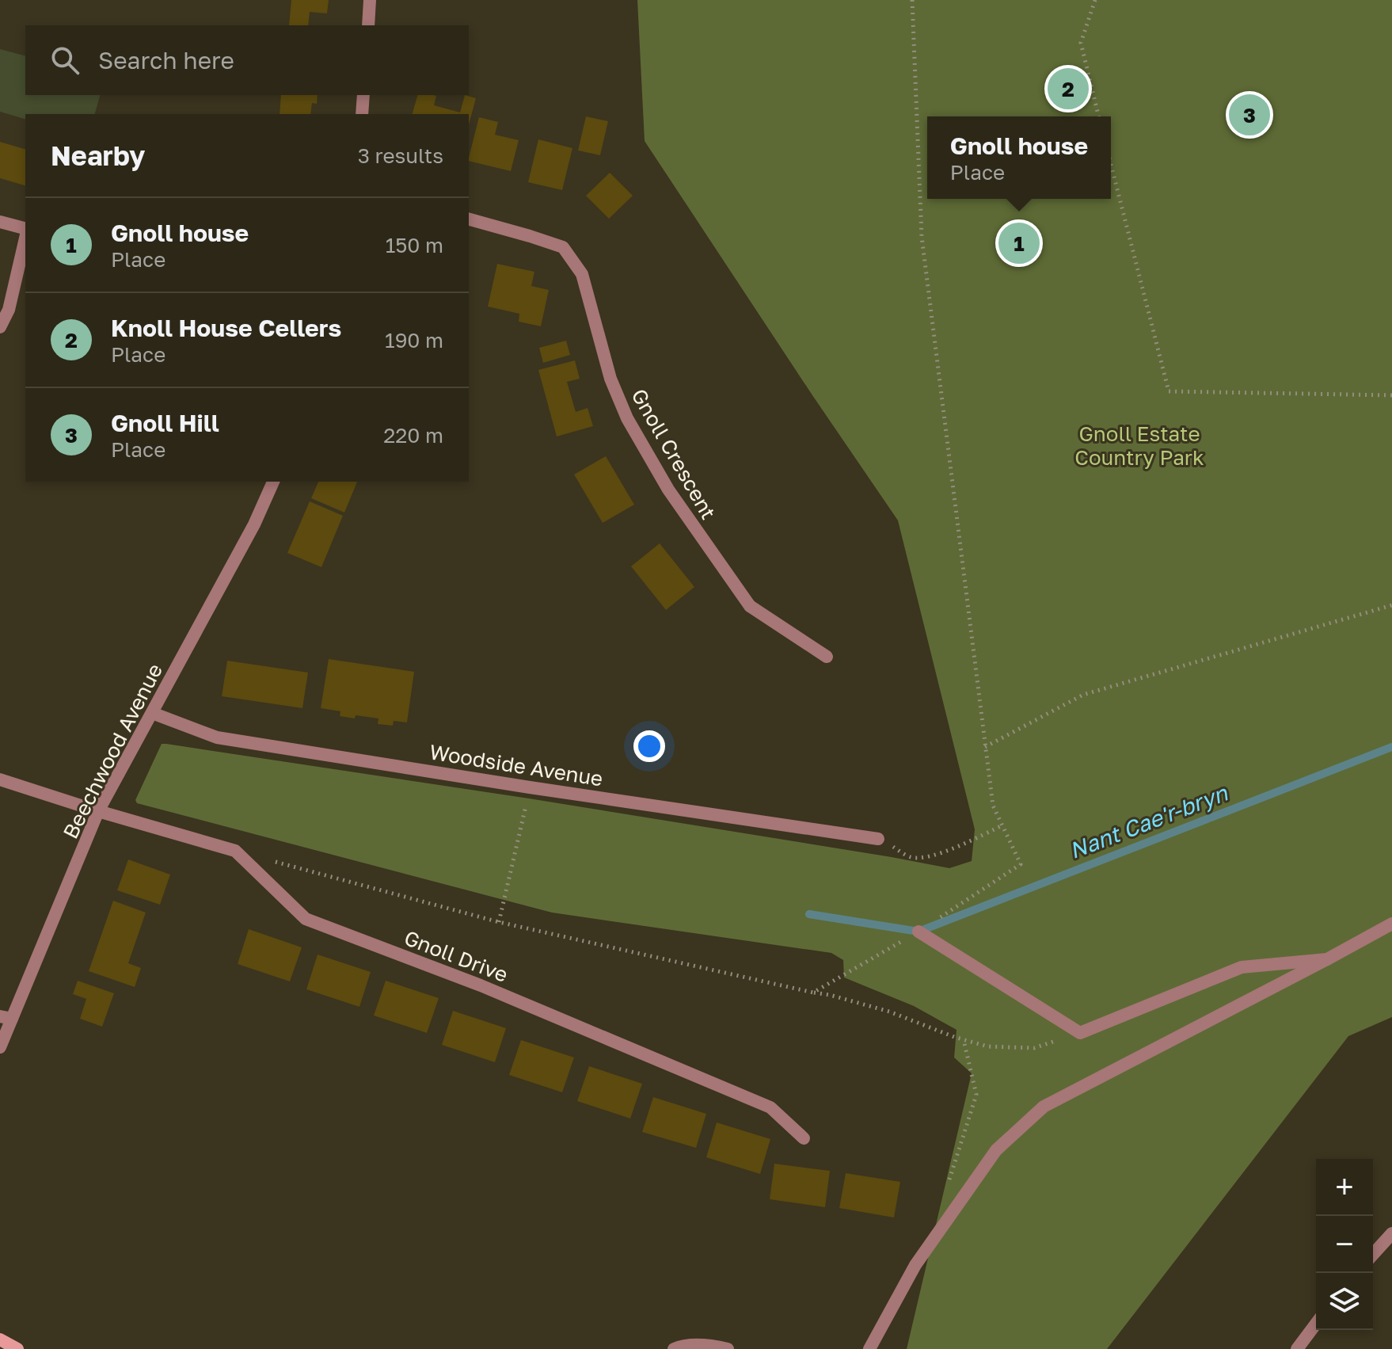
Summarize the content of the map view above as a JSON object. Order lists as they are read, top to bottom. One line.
{"streets":{"street":["Gnoll Crescent","Beechwood Avenue","Woodside Avenue","Gnoll Drive"]},"crossings":[["Beechwood Avenue","Woodside Avenue"],["Beechwood Avenue","Gnoll Drive"]],"water":["Nant Cae'r-bryn"],"parks":["Gnoll Estate Country Park"],"page":{"search":"Search here","pins":["2","3","1"],"heading":["Nearby","3 results"],"popup":["Gnoll house","Place"],"list":[{"mark":"1","name":"Gnoll house","note":"Place","value":"150 m"},{"mark":"2","name":"Knoll House Cellers","note":"Place","value":"190 m"},{"mark":"3","name":"Gnoll Hill","note":"Place","value":"220 m"}],"map_buttons":["+","−"]}}
